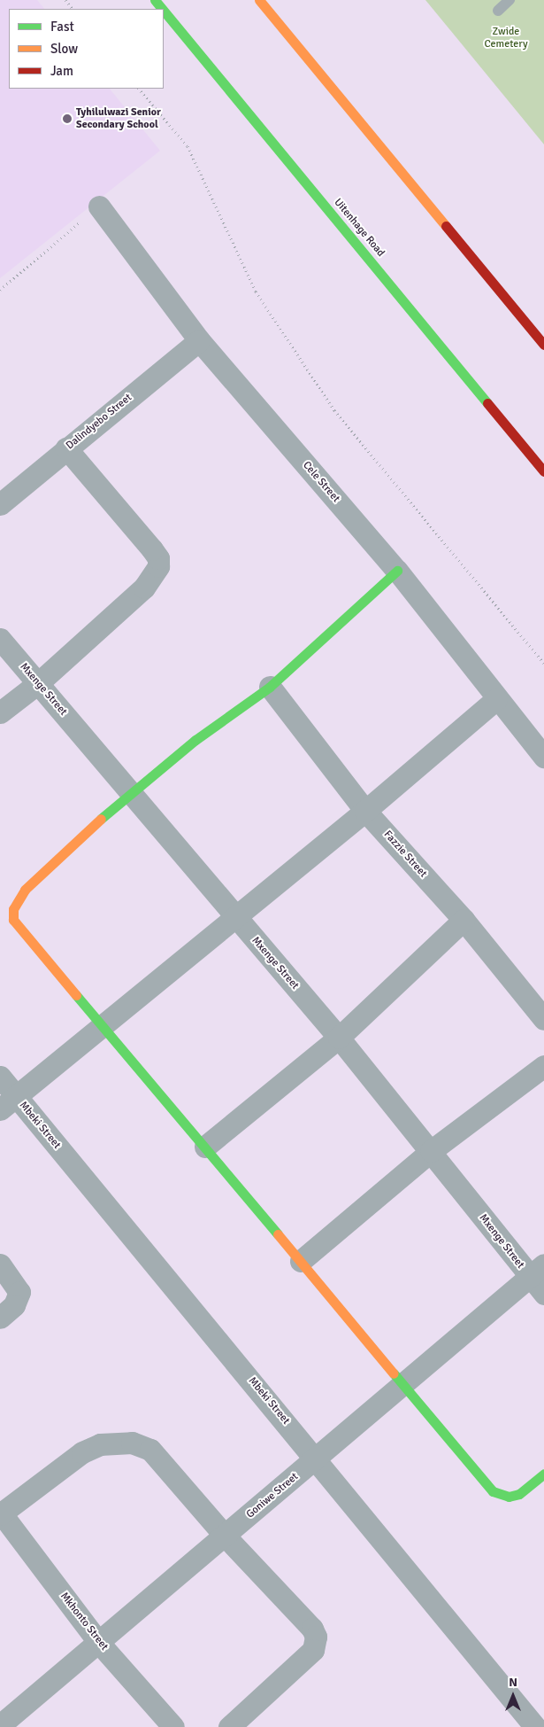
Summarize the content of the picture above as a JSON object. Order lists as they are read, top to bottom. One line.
{"streets":{"street":["Uitenhage Road","Dalindyebo Street","Cele Street","Mxenge Street","Fazzie Street","Mbeki Street","Goniwe Street","Mkhonto Street"]},"crossings":[["Dalindyebo Street","Cele Street"],["Mxenge Street","Goniwe Street"],["Mbeki Street","Goniwe Street"],["Goniwe Street","Mkhonto Street"]],"parks":["Zwide Cemetery"],"places":["Tyhilulwazi Senior Secondary School"],"legend":["Fast","Slow","Jam"],"north":"top"}
